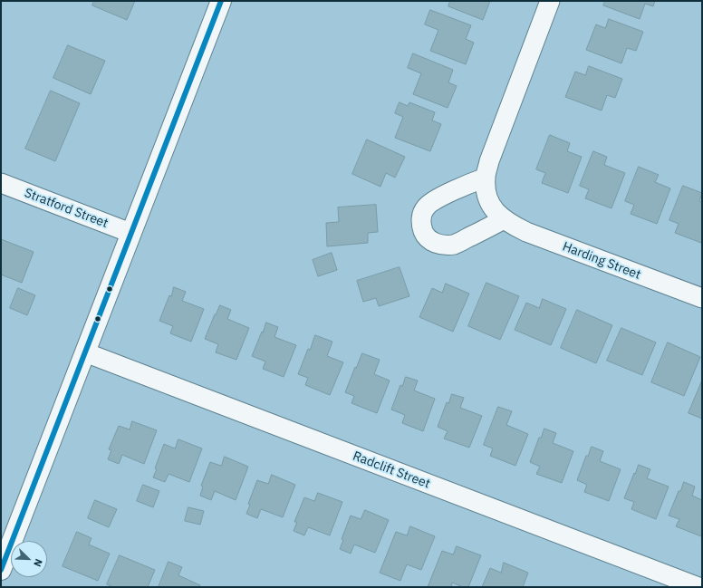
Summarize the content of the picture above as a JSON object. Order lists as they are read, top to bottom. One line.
{"streets":{"street":["Stratford Street","Harding Street","Radclift Street"]},"north":"bottom right"}
